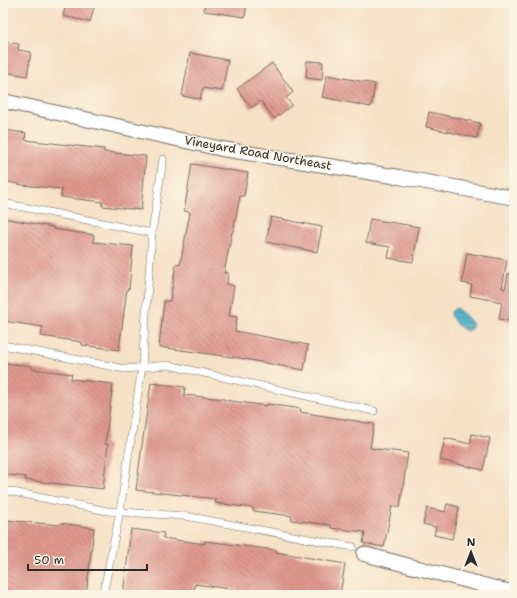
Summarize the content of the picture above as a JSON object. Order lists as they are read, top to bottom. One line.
{"streets":{"street":["Vineyard Road Northeast"]},"scale_bar":"50 m","north":"top"}
